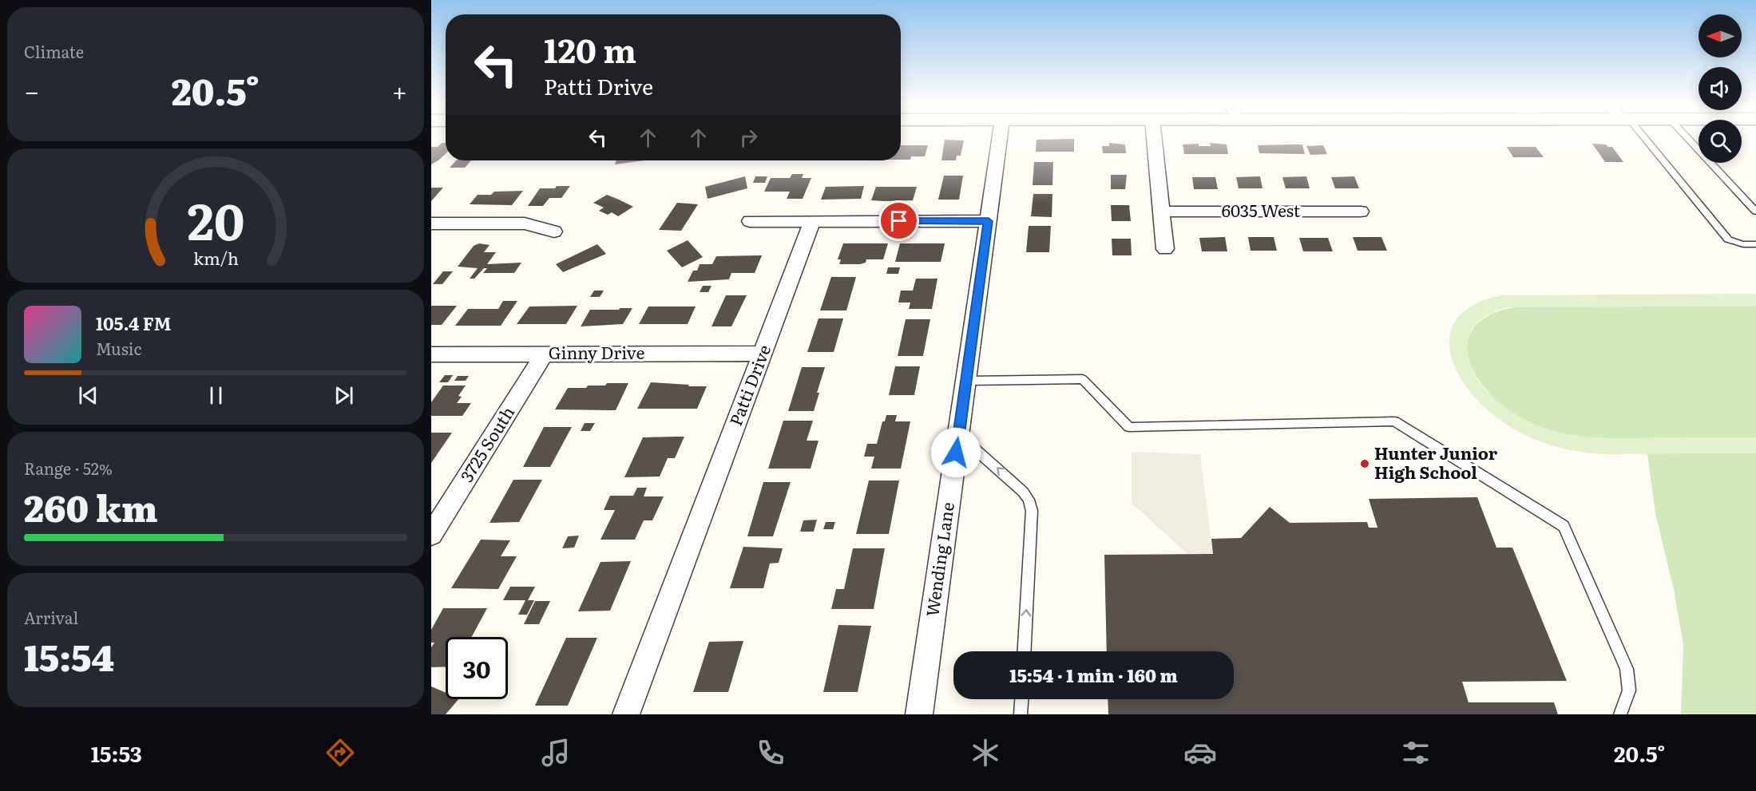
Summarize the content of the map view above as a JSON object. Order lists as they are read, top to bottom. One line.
{"streets":{"street":["6035 West","Ginny Drive","Patti Drive","3725 South","Wending Lane"]},"crossings":[["Ginny Drive","Patti Drive"],["Ginny Drive","3725 South"]],"places":["Hunter Junior High School"],"north":"left","page":{"tile":["Climate",["Range · 52%","260 km"],["Arrival","15:54"]],"turn":["120 m","Patti Drive"],"heat":["−","20.5°","+"],"song":["105.4 FM","Music"],"limit":"30","trip":"15:54 · 1 min · 160 m","tabs":["15:53","20.5°"],"gauge":["20","km/h"]}}
